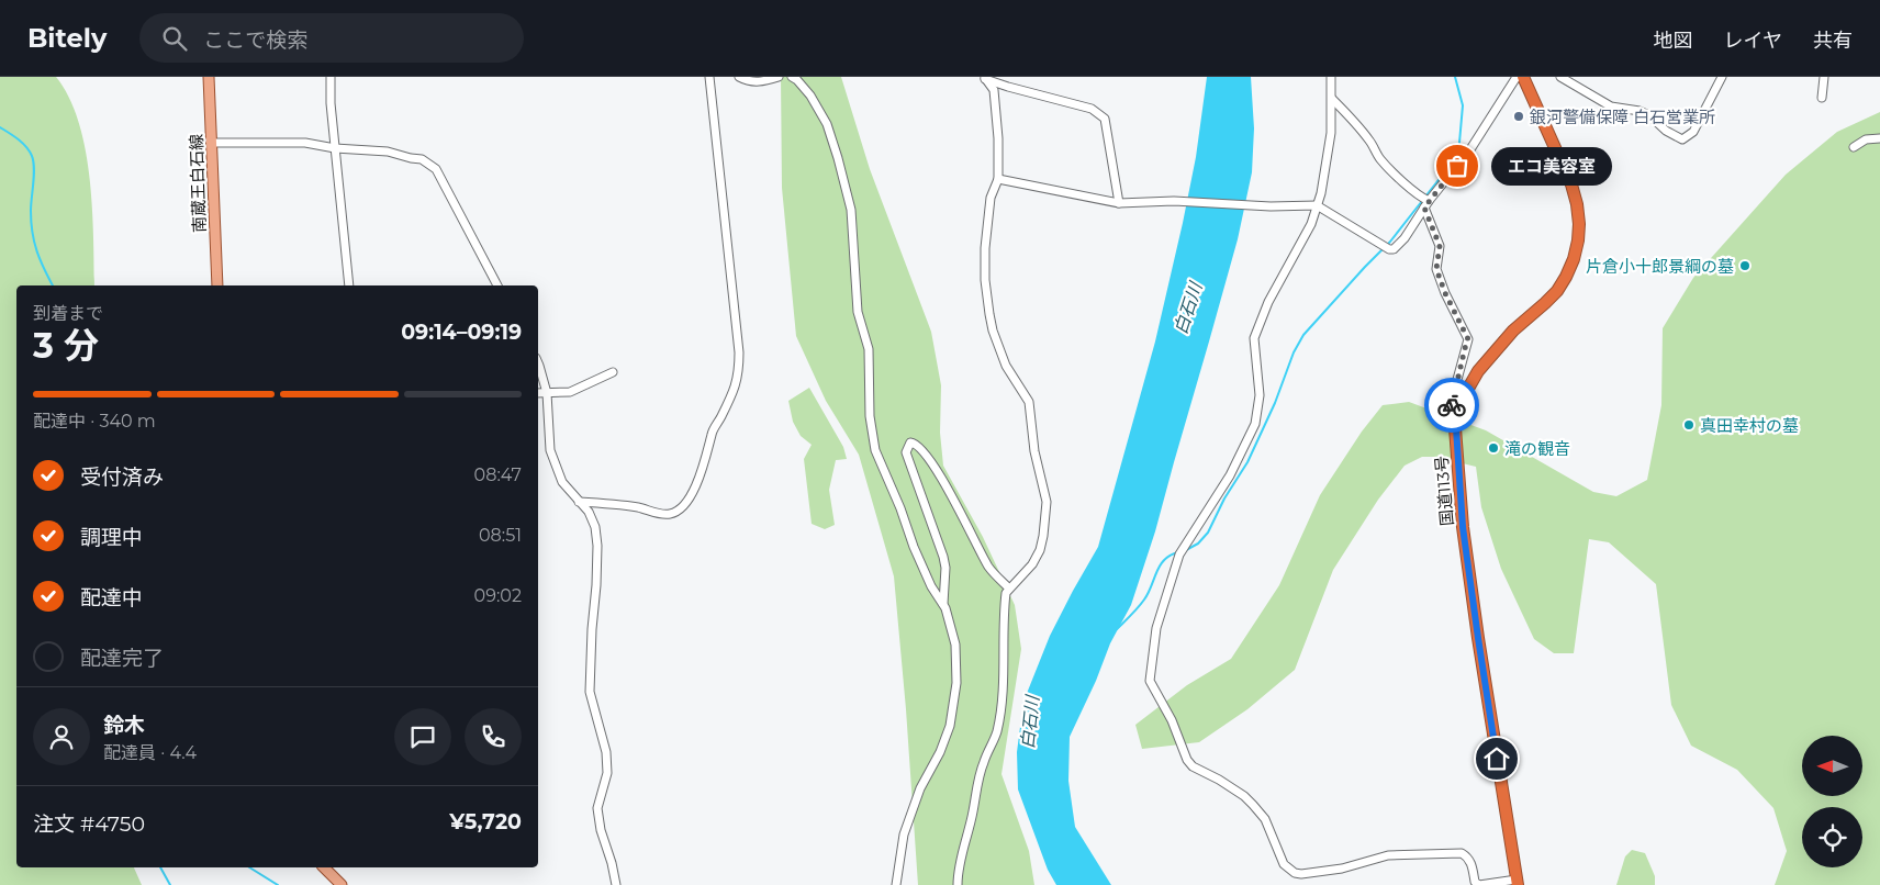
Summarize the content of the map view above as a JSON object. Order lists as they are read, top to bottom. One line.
{"streets":{"highway":["国道113号"],"main road":["南蔵王白石線"]},"water":["白石川"],"places":["銀河警備保障 白石営業所","エコ美容室","片倉小十郎景綱の墓","真田幸村の墓","滝の観音"],"north":"left","page":{"header":"Bitely","search":"ここで検索","nav":["地図","レイヤ","共有"],"bubble":"エコ美容室","heading":["3 分","到着まで","09:14–09:19"],"panel":["鈴木","配達員 · 4.4","注文 #4750","¥5,720"],"bar":"配達中 · 340 m","list":[["受付済み","08:47"],["調理中","08:51"],["配達中","09:02"],"配達完了"]}}
